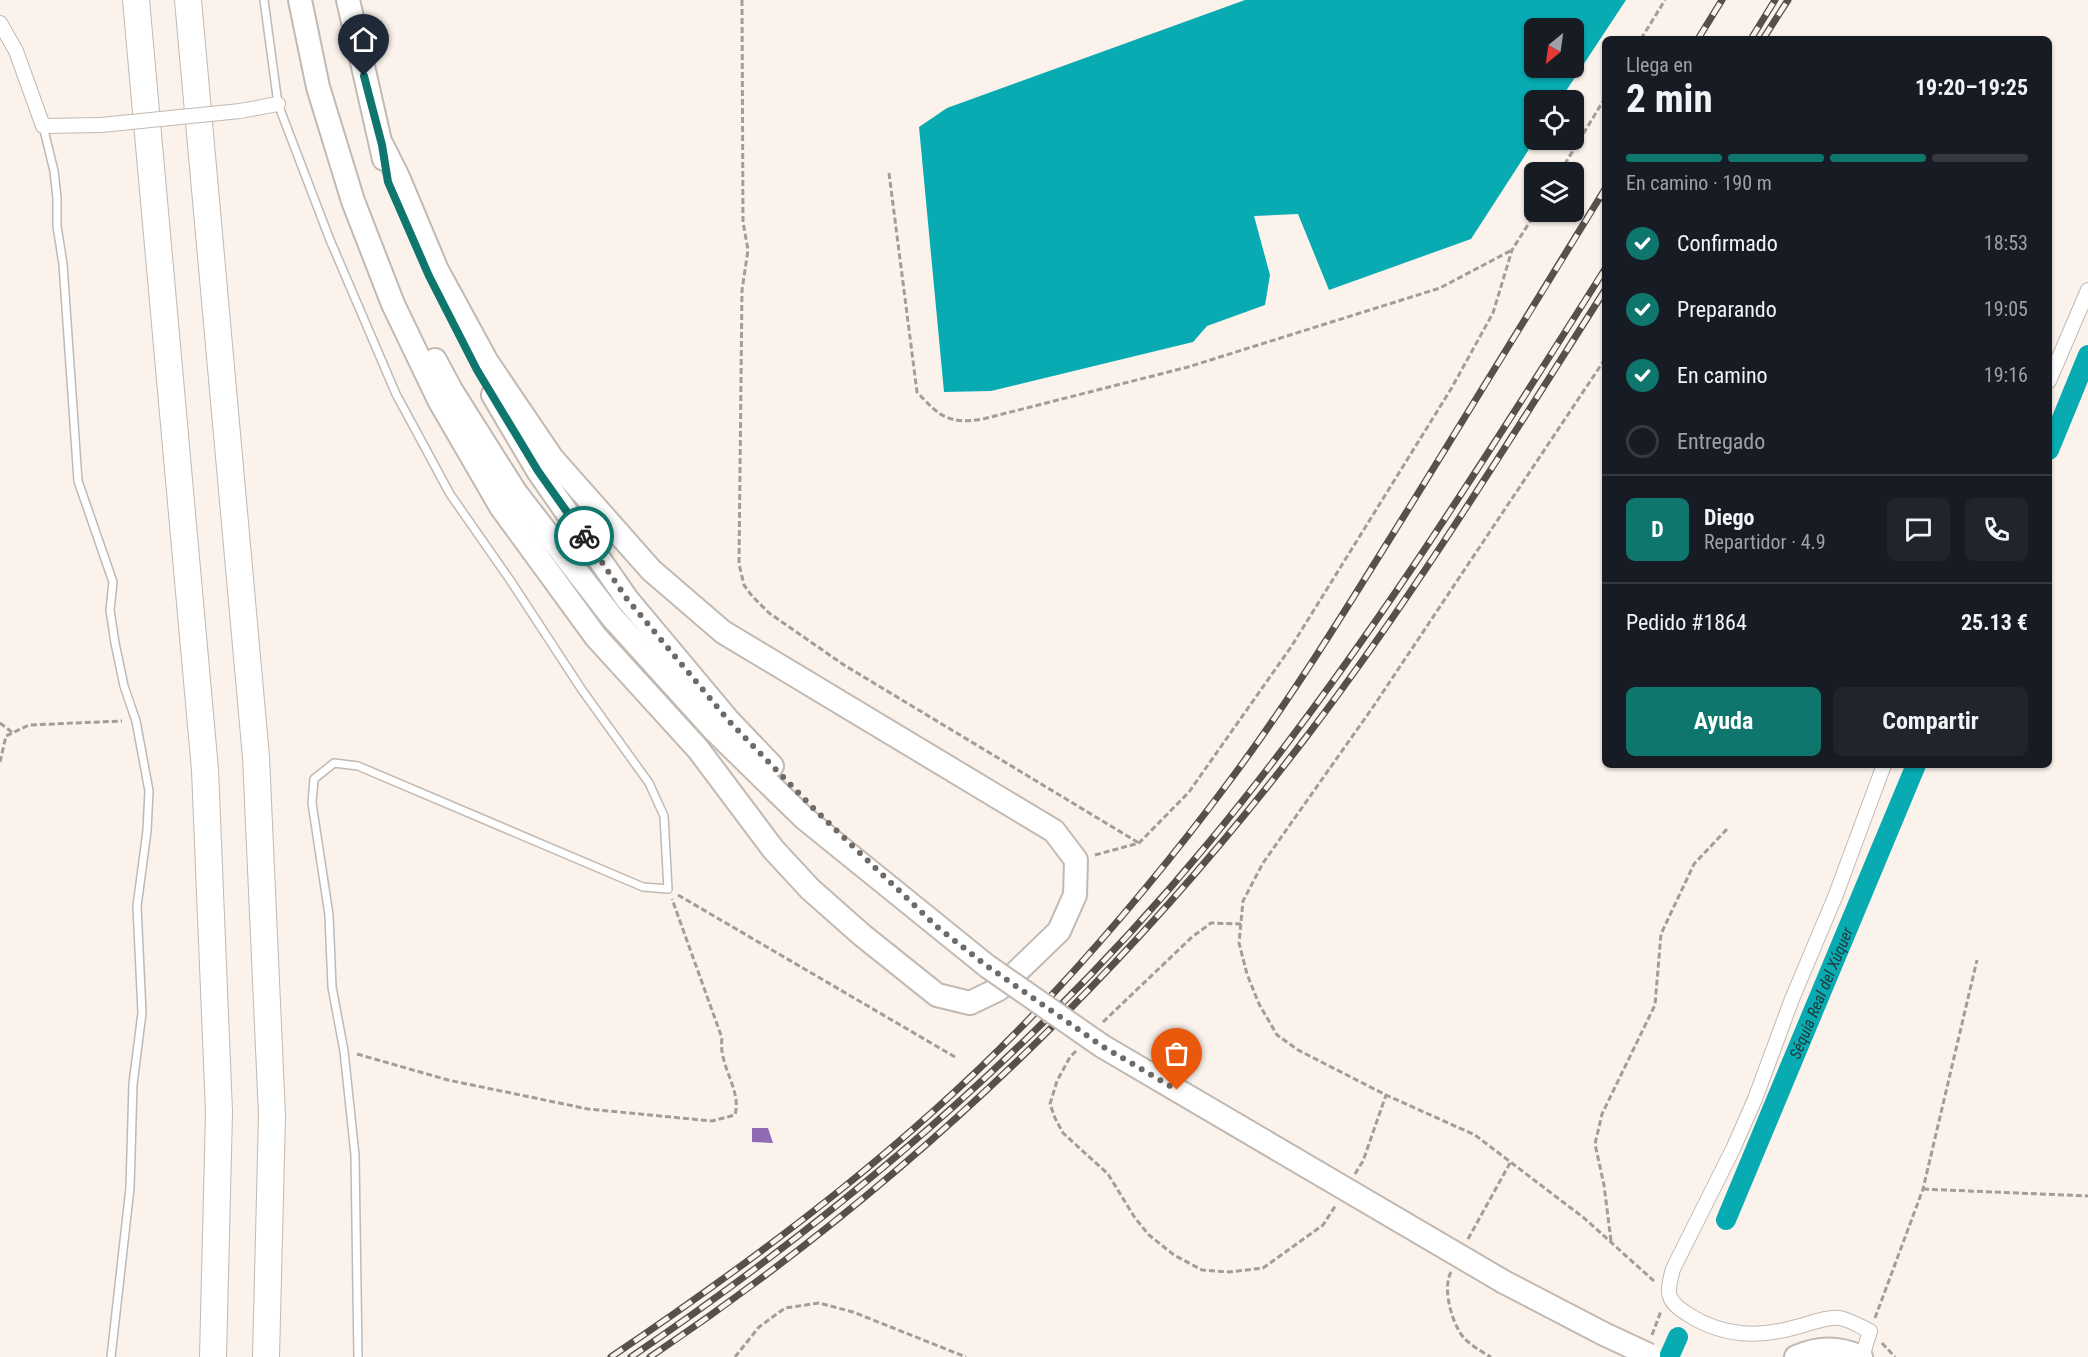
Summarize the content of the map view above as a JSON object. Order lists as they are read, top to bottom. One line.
{"water":["Séquia Real del Xúquer"],"north":"bottom left","page":{"heading":["2 min","Llega en","19:20–19:25"],"panel":["Diego","Repartidor · 4.9","Pedido #1864","25.13 €"],"bar":"En camino · 190 m","list":[["Confirmado","18:53"],["Preparando","19:05"],["En camino","19:16"],"Entregado"],"round":"D","buttons":["Ayuda","Compartir"]}}
